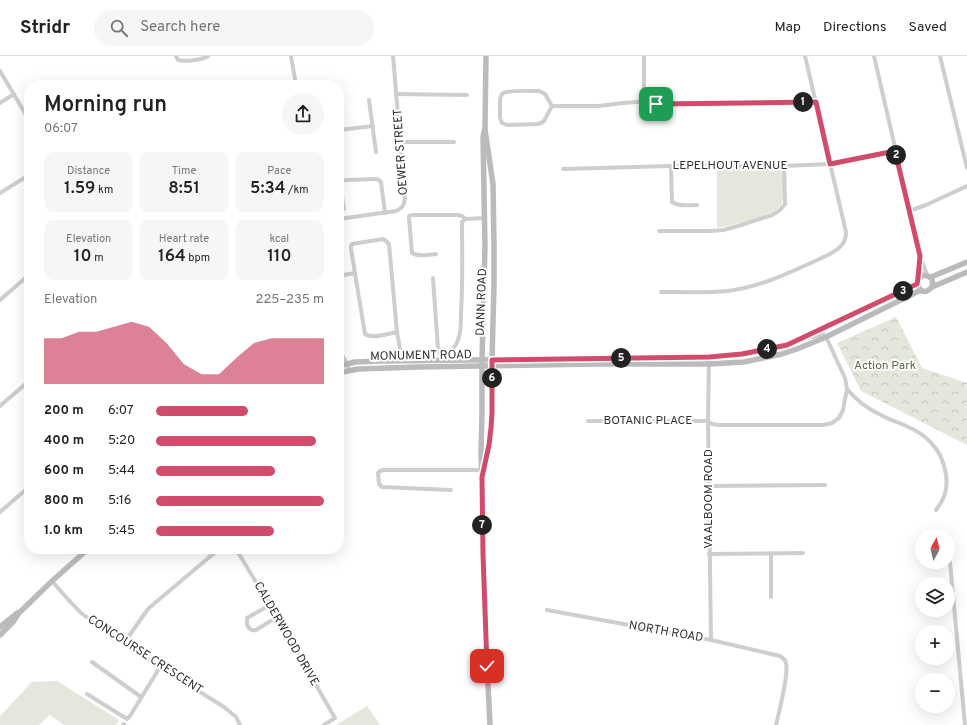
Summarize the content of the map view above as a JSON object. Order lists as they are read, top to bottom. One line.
{"streets":{"main road":["DANN ROAD","MONUMENT ROAD"],"street":["OEWER STREET","LEPELHOUT AVENUE","BOTANIC PLACE","VAALBOOM ROAD","NORTH ROAD","CALDERWOOD DRIVE","CONCOURSE CRESCENT"]},"crossings":[["DANN ROAD","MONUMENT ROAD"],["MONUMENT ROAD","VAALBOOM ROAD"],["BOTANIC PLACE","VAALBOOM ROAD"],["VAALBOOM ROAD","NORTH ROAD"]],"parks":["Action Park"],"north":"top","page":{"header":"Stridr","search":"Search here","nav":["Map","Directions","Saved"],"heading":["Morning run","06:07"],"pins":["1","2","3","4","5","6","7"],"stats":[["Distance","1.59 km"],["Time","8:51"],["Pace","5:34 /km"],["Elevation","10 m"],["Heart rate","164 bpm"],["kcal","110"]],"chart":["Elevation","225–235 m"],"list":[{"name":"200 m","note":"6:07"},{"name":"400 m","note":"5:20"},{"name":"600 m","note":"5:44"},{"name":"800 m","note":"5:16"},{"name":"1.0 km","note":"5:45"}],"map_buttons":["+","−"]}}
